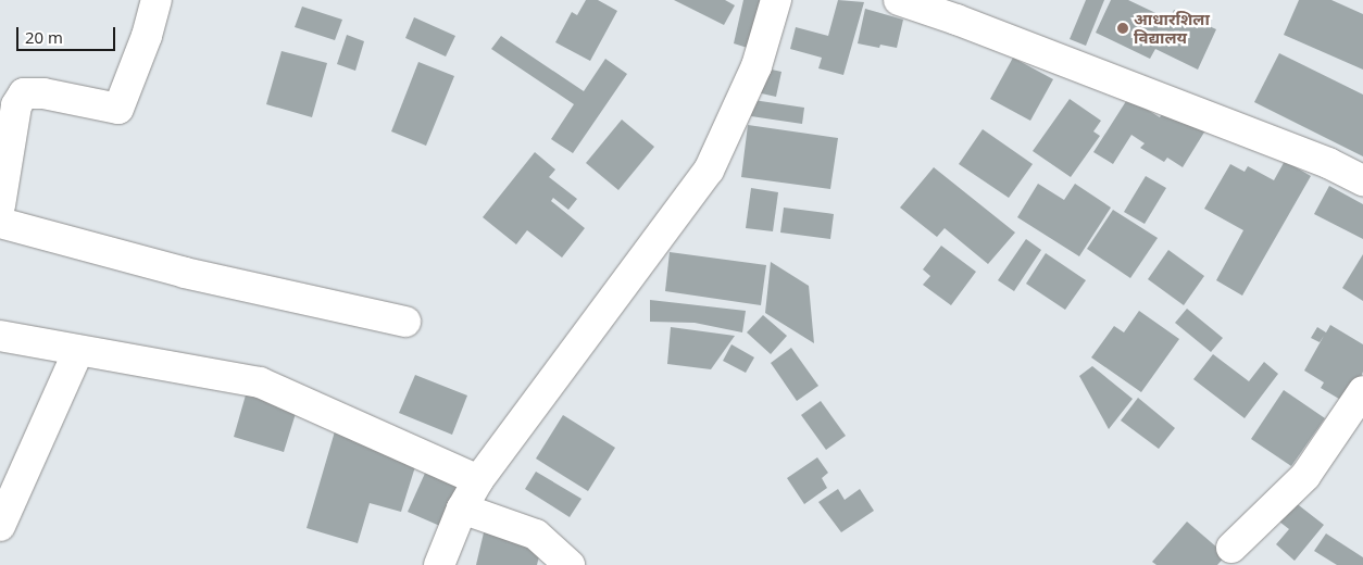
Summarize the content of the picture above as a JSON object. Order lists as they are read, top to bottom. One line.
{"places":["आधारशिला विद्यालय"],"scale_bar":"20 m"}
